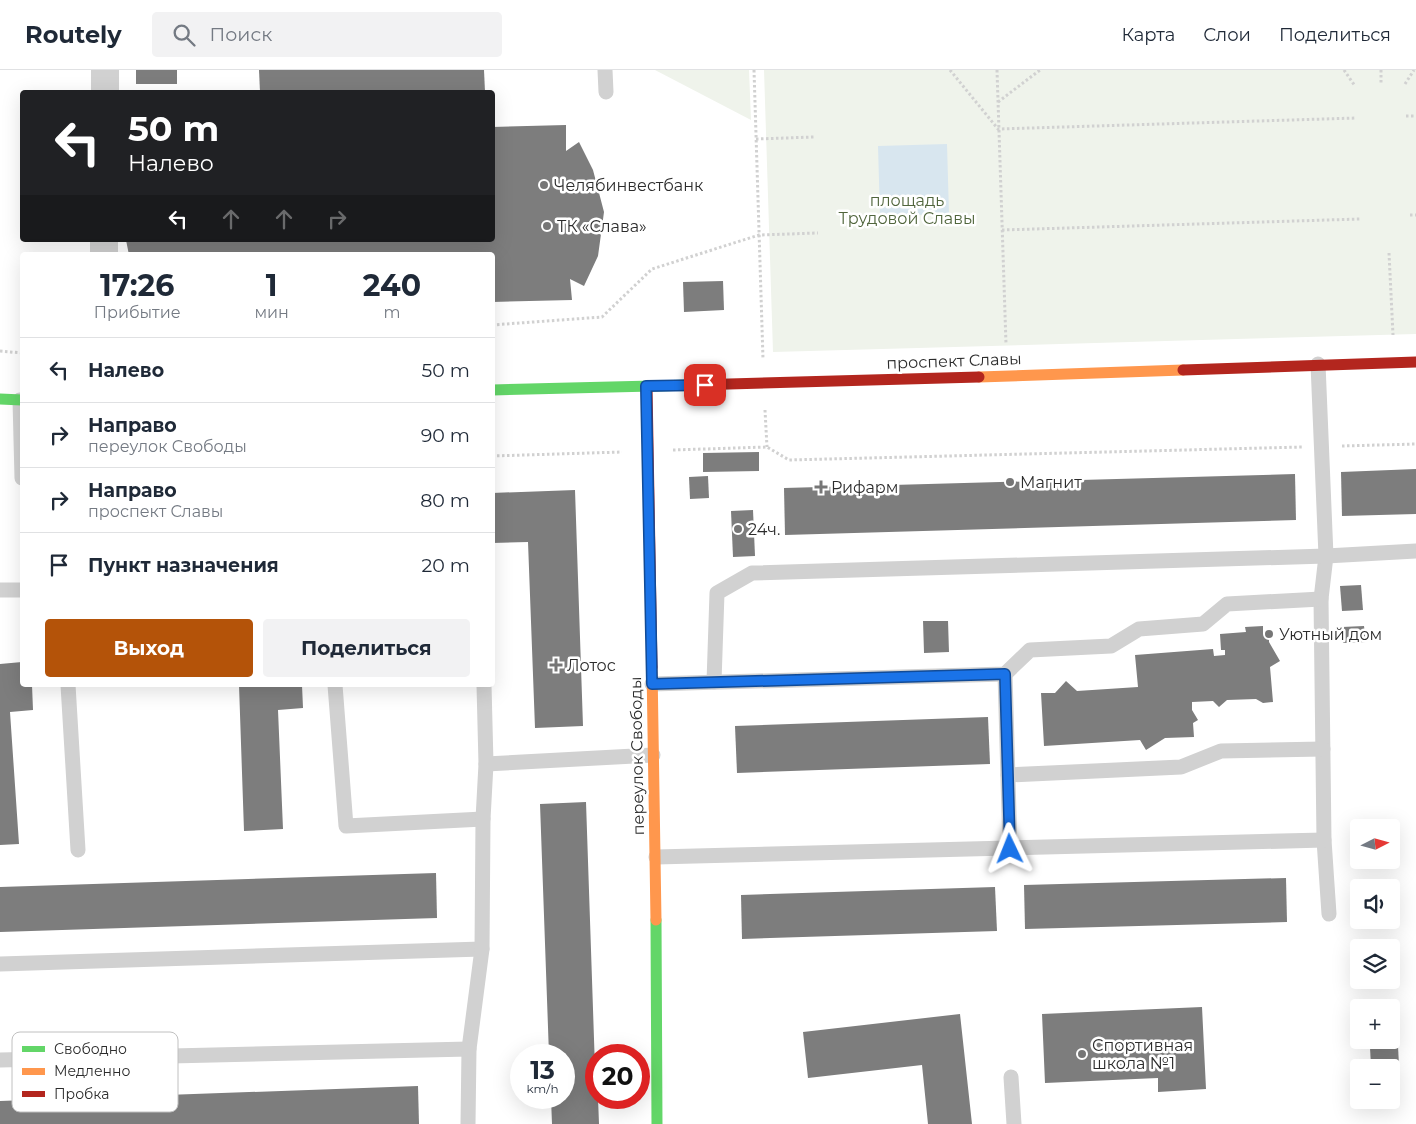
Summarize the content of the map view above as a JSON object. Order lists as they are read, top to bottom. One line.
{"streets":{"main road":["проспект Славы","переулок Свободы"]},"crossings":[["проспект Славы","переулок Свободы"]],"parks":["площадь Трудовой Славы"],"places":{"other":["Челябинвестбанк","ТК «Слава»","Магнит","24ч.","Уютный дом","Спортивная школа №1"],"health":["Рифарм","Лотос"]},"legend":["Свободно","Медленно","Пробка"],"north":"right","page":{"header":"Routely","search":"Поиск","nav":["Карта","Слои","Поделиться"],"turn":["50 m","Налево"],"eta":["17:26","Прибытие","1","мин","240","m"],"list":[{"name":"Налево","value":"50 m"},{"name":"Направо","note":"переулок Свободы","value":"90 m"},{"name":"Направо","note":"проспект Славы","value":"80 m"},{"name":"Пункт назначения","value":"20 m"}],"buttons":["Выход","Поделиться"],"map_buttons":["+","−"],"speed":"13 km/h","limit":"20"}}
